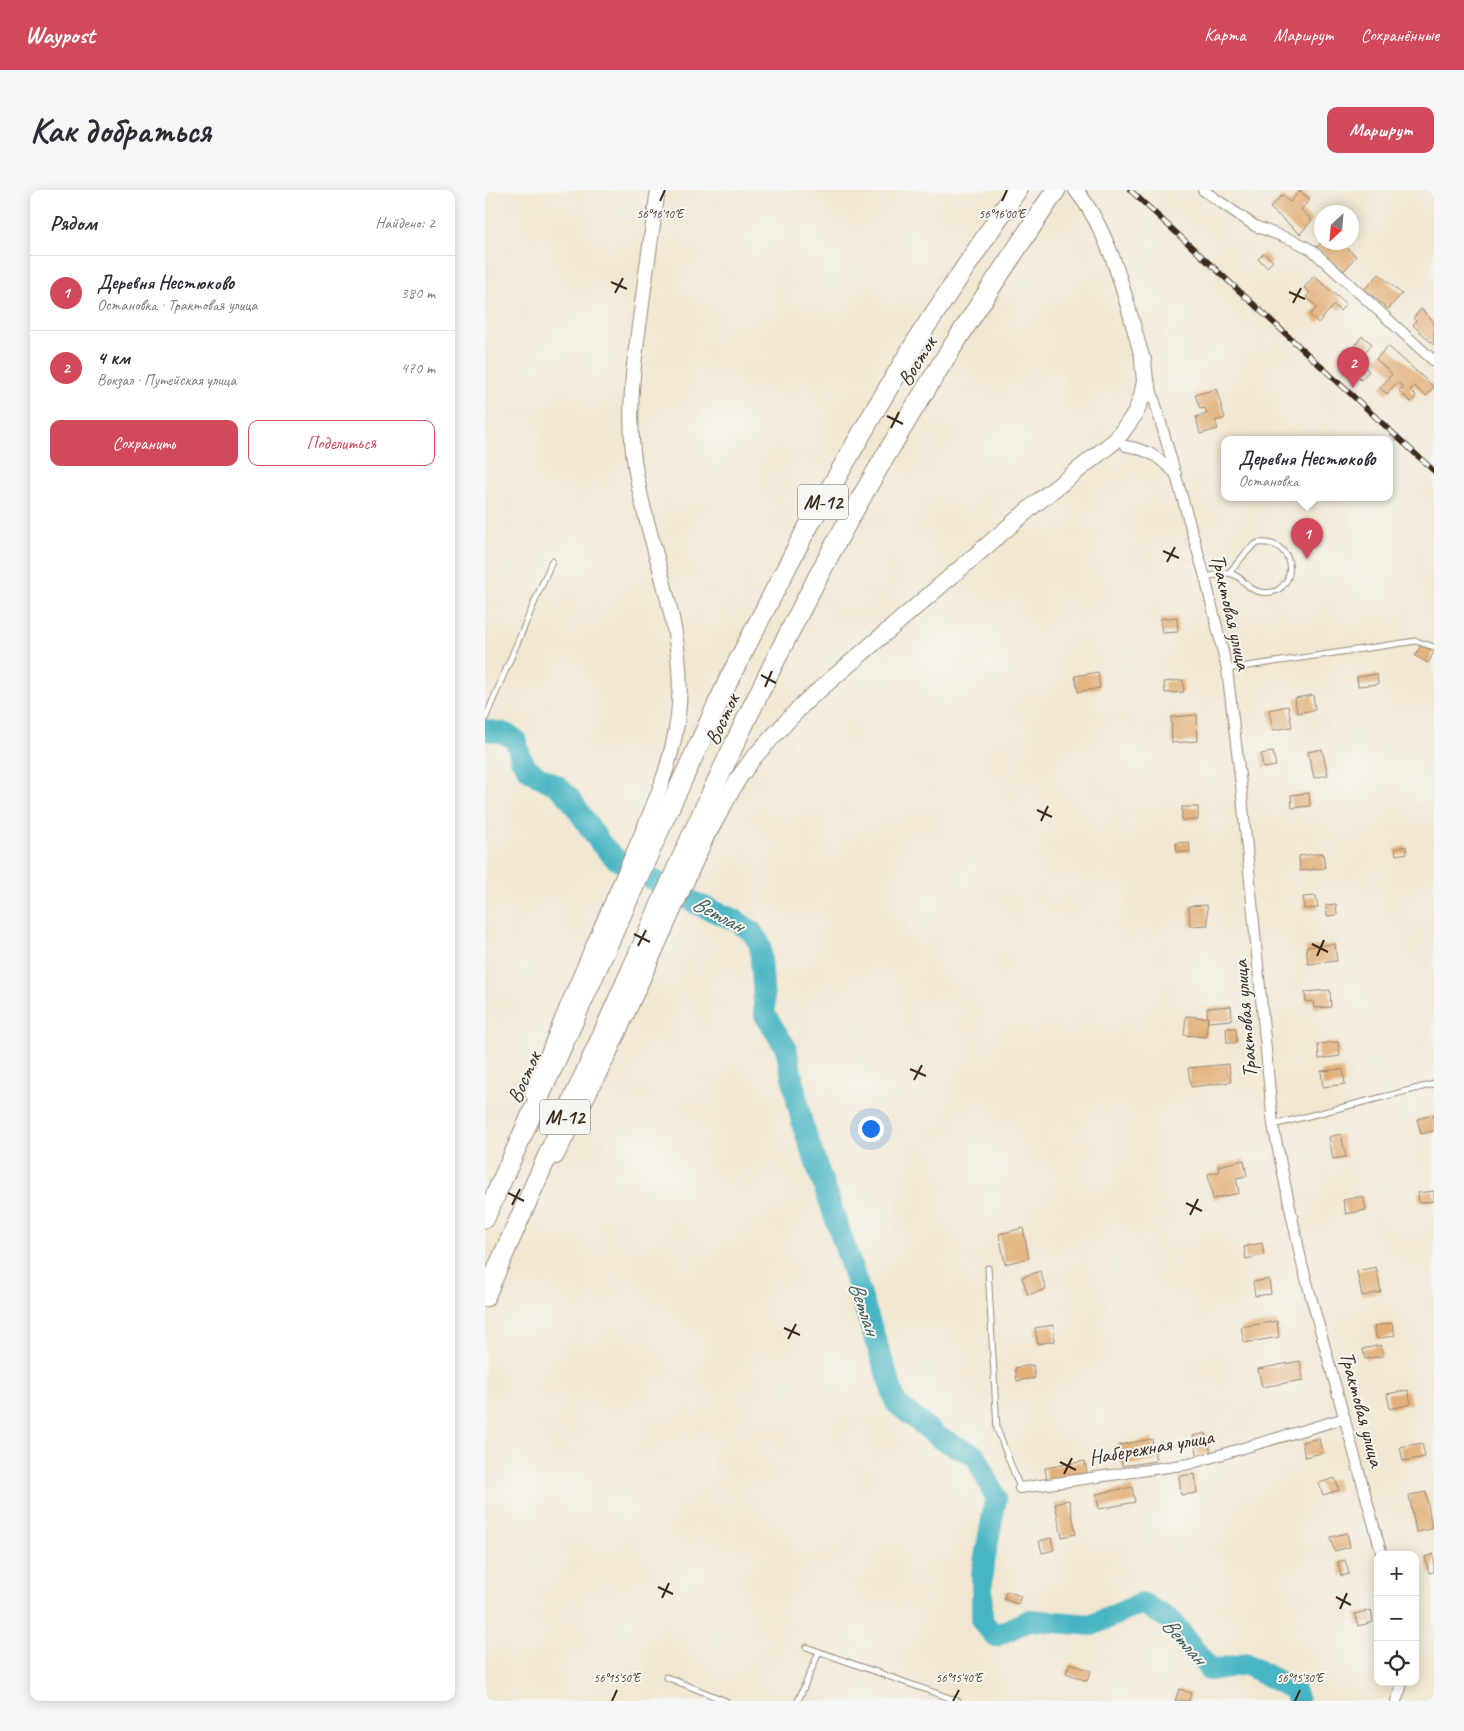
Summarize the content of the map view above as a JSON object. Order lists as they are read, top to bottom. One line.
{"streets":{"highway":["Восток","М-12"],"street":["Трактовая улица","Набережная улица"]},"crossings":[["Трактовая улица","Набережная улица"]],"water":["Ветлан"],"north":"bottom left","page":{"header":"Waypost","nav":["Карта","Маршрут","Сохранённые"],"buttons":["Маршрут",["Сохранить","Поделиться"]],"title":"Как добраться","heading":["Рядом","Найдено: 2"],"list":[{"mark":"1","name":"Деревня Нестюково","note":"Остановка · Трактовая улица","value":"380 m"},{"mark":"2","name":"4 км","note":"Вокзал · Путейская улица","value":"470 m"}],"pins":["2","1"],"popup":["Деревня Нестюково","Остановка"],"map_buttons":["+","−"]},"coordinates":["56°16'10\"E","56°16'00\"E","56°15'50\"E","56°15'40\"E","56°15'30\"E"]}
